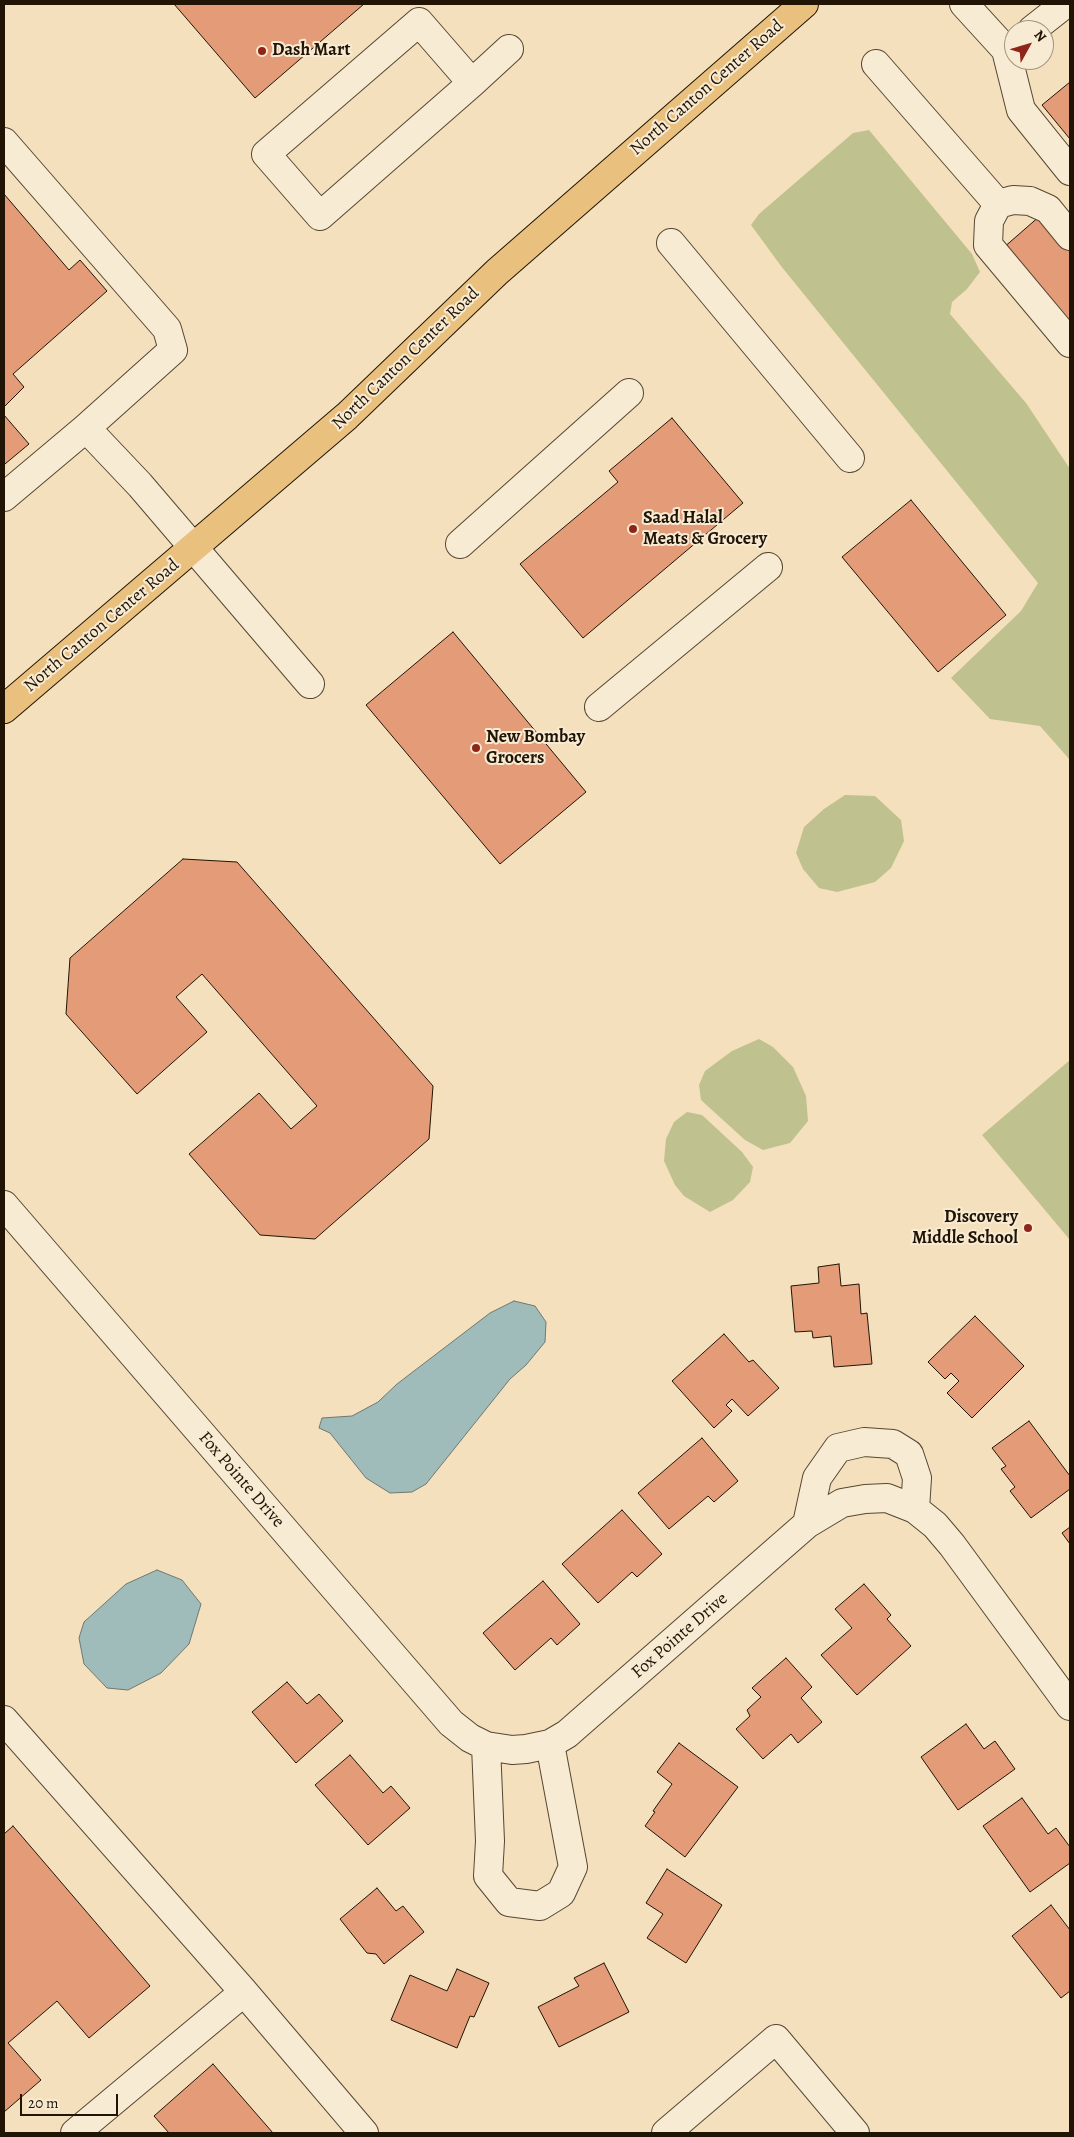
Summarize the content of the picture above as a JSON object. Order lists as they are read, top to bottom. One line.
{"streets":{"main road":["North Canton Center Road"],"street":["Fox Pointe Drive"]},"places":["Dash Mart","Saad Halal Meats & Grocery","New Bombay Grocers","Discovery Middle School"],"scale_bar":"20 m","north":"top right"}
